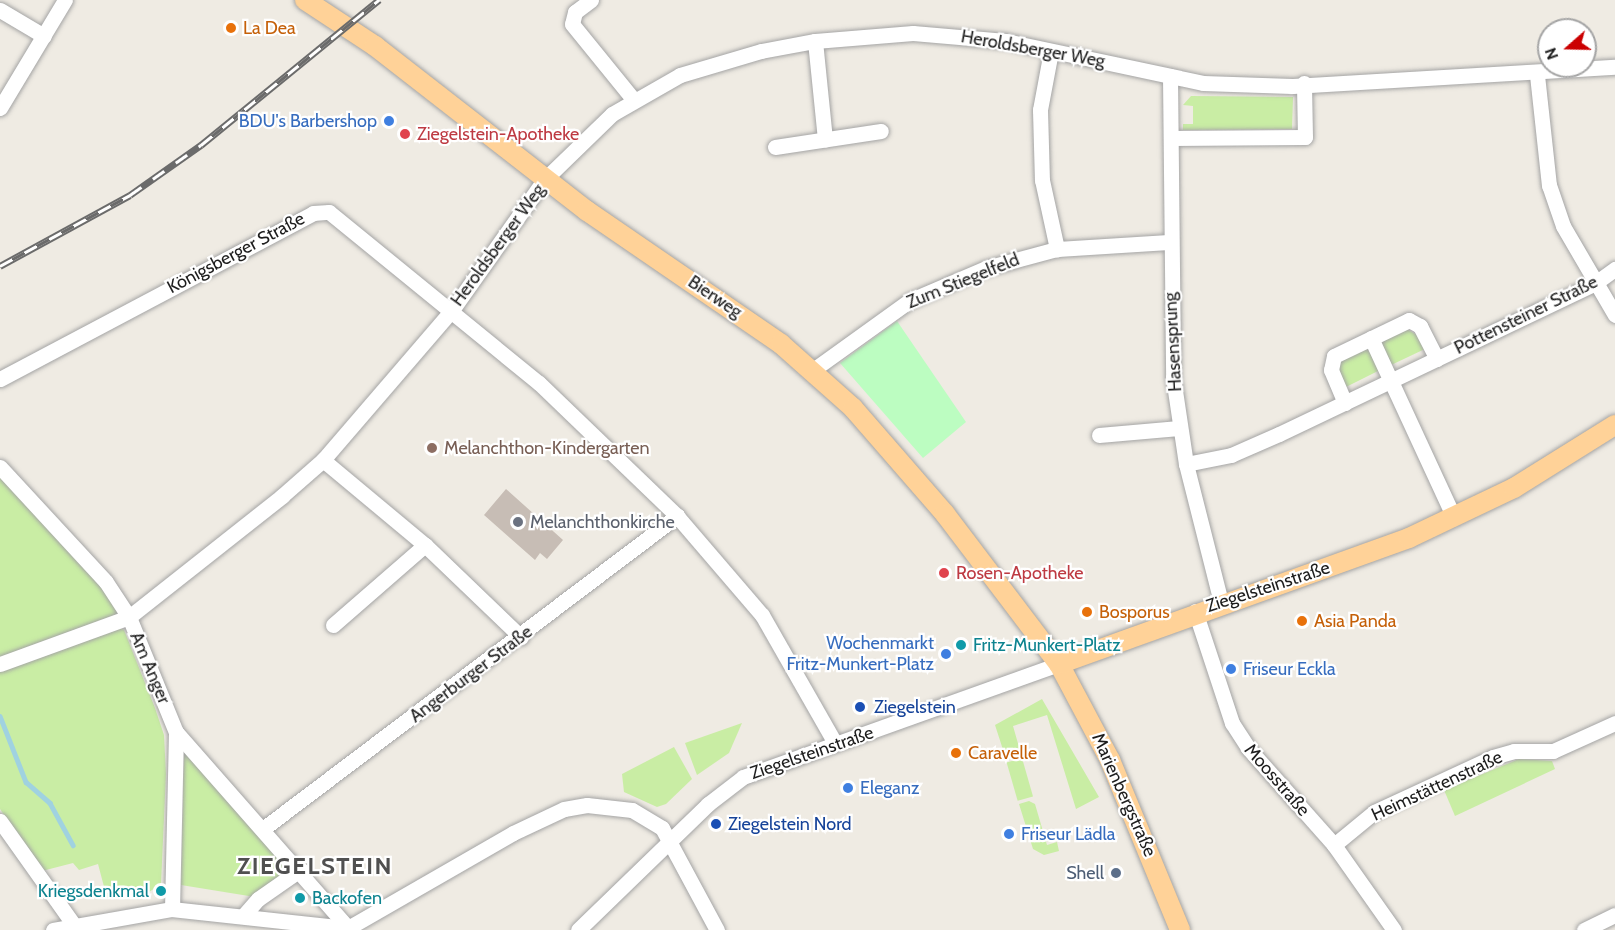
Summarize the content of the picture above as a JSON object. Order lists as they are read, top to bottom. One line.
{"streets":{"main road":["Bierweg","Ziegelsteinstraße","Marienbergstraße"],"street":["Heroldsberger Weg","Königsberger Straße","Zum Stiegelfeld","Pottensteiner Straße","Hasensprung","Am Anger","Angerburger Straße","Moosstraße","Heimstättenstraße"]},"crossings":[["Heroldsberger Weg","Königsberger Straße"],["Heroldsberger Weg","Bierweg"],["Heroldsberger Weg","Hasensprung"],["Heroldsberger Weg","Am Anger"],["Königsberger Straße","Ziegelsteinstraße"],["Königsberger Straße","Angerburger Straße"],["Zum Stiegelfeld","Bierweg"],["Zum Stiegelfeld","Hasensprung"],["Bierweg","Ziegelsteinstraße"],["Bierweg","Marienbergstraße"],["Pottensteiner Straße","Hasensprung"],["Hasensprung","Ziegelsteinstraße"],["Ziegelsteinstraße","Moosstraße"],["Ziegelsteinstraße","Marienbergstraße"],["Am Anger","Angerburger Straße"],["Moosstraße","Heimstättenstraße"]],"districts":["ZIEGELSTEIN"],"places":["La Dea","BDU's Barbershop","Ziegelstein-Apotheke","Melanchthon-Kindergarten","Melanchthonkirche","Rosen-Apotheke","Bosporus","Asia Panda","Fritz-Munkert-Platz","Wochenmarkt Fritz-Munkert-Platz","Friseur Eckla","Ziegelstein","Caravelle","Eleganz","Ziegelstein Nord","Friseur Lädla","Shell","Kriegsdenkmal","Backofen"],"north":"left"}
